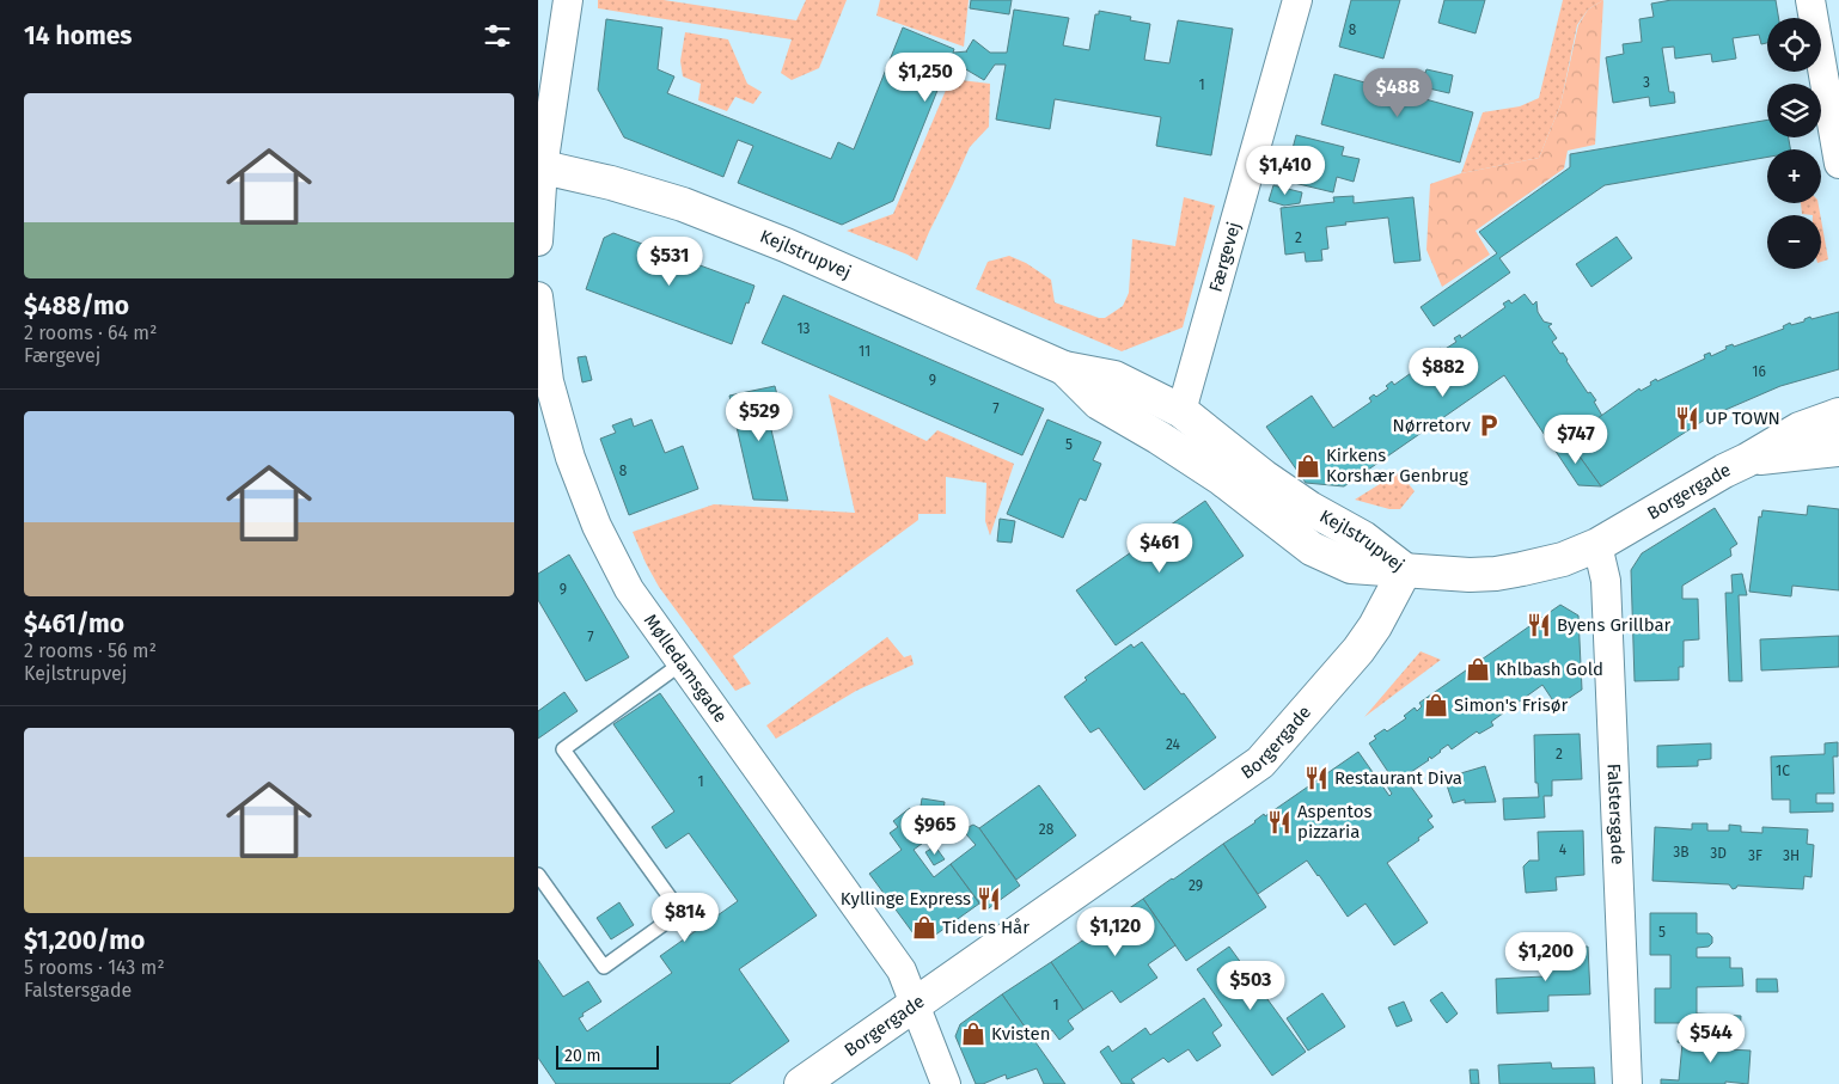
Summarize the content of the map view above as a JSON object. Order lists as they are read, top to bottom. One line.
{"streets":{"street":["Kejlstrupvej","Færgevej","Borgergade","Mølledamsgade","Falstersgade"]},"crossings":[["Kejlstrupvej","Færgevej"],["Kejlstrupvej","Borgergade"],["Borgergade","Mølledamsgade"],["Borgergade","Falstersgade"]],"places":{"restaurant":["UP TOWN","Byens Grillbar","Restaurant Diva","Aspentos pizzaria","Kyllinge Express"],"parking":["Nørretorv"],"shop":["Kirkens Korshær Genbrug","Khlbash Gold","Simon's Frisør","Tidens Hår","Kvisten"]},"house_numbers":["8","3","1","2","13","11","16","9","7","5","8","9","7","24","2","1C","1","28","4","3B","3D","3F","3H","29","5","1"],"scale_bar":"20 m","page":{"heading":"14 homes","map_buttons":["+","−"],"price":["$1,250","$488","$1,410","$531","$882","$529","$747","$461","$965","$814","$1,120","$1,200","$503","$544"],"list":[{"name":"$488/mo","note":"2 rooms · 64 m² · Færgevej"},{"name":"$461/mo","note":"2 rooms · 56 m² · Kejlstrupvej"},{"name":"$1,200/mo","note":"5 rooms · 143 m² · Falstersgade"}],"scale":"20 m"}}
